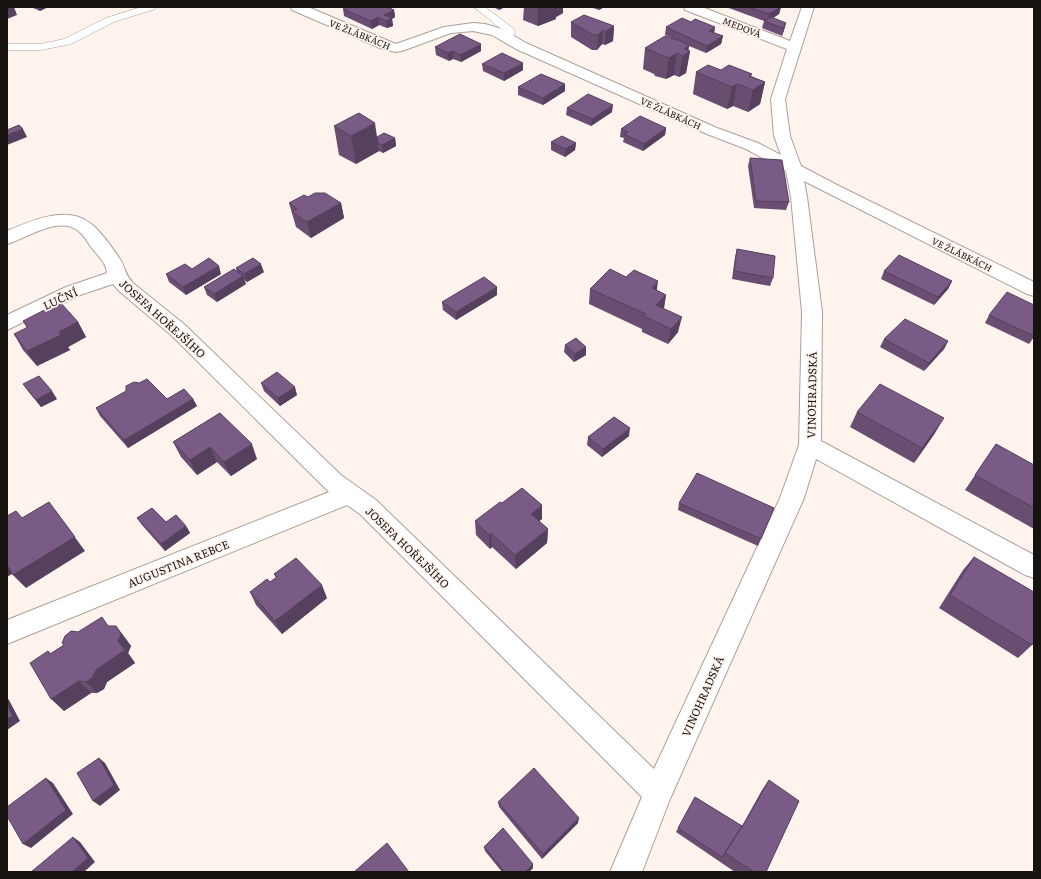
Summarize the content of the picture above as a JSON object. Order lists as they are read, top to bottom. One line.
{"streets":{"street":["MEDOVÁ","VE ŽLÁBKÁCH","LUČNÍ","JOSEFA HOŘEJŠÍHO","VINOHRADSKÁ","AUGUSTINA REBCE"]},"crossings":[["MEDOVÁ","VINOHRADSKÁ"],["VE ŽLÁBKÁCH","VINOHRADSKÁ"],["LUČNÍ","JOSEFA HOŘEJŠÍHO"],["JOSEFA HOŘEJŠÍHO","VINOHRADSKÁ"],["JOSEFA HOŘEJŠÍHO","AUGUSTINA REBCE"]]}
